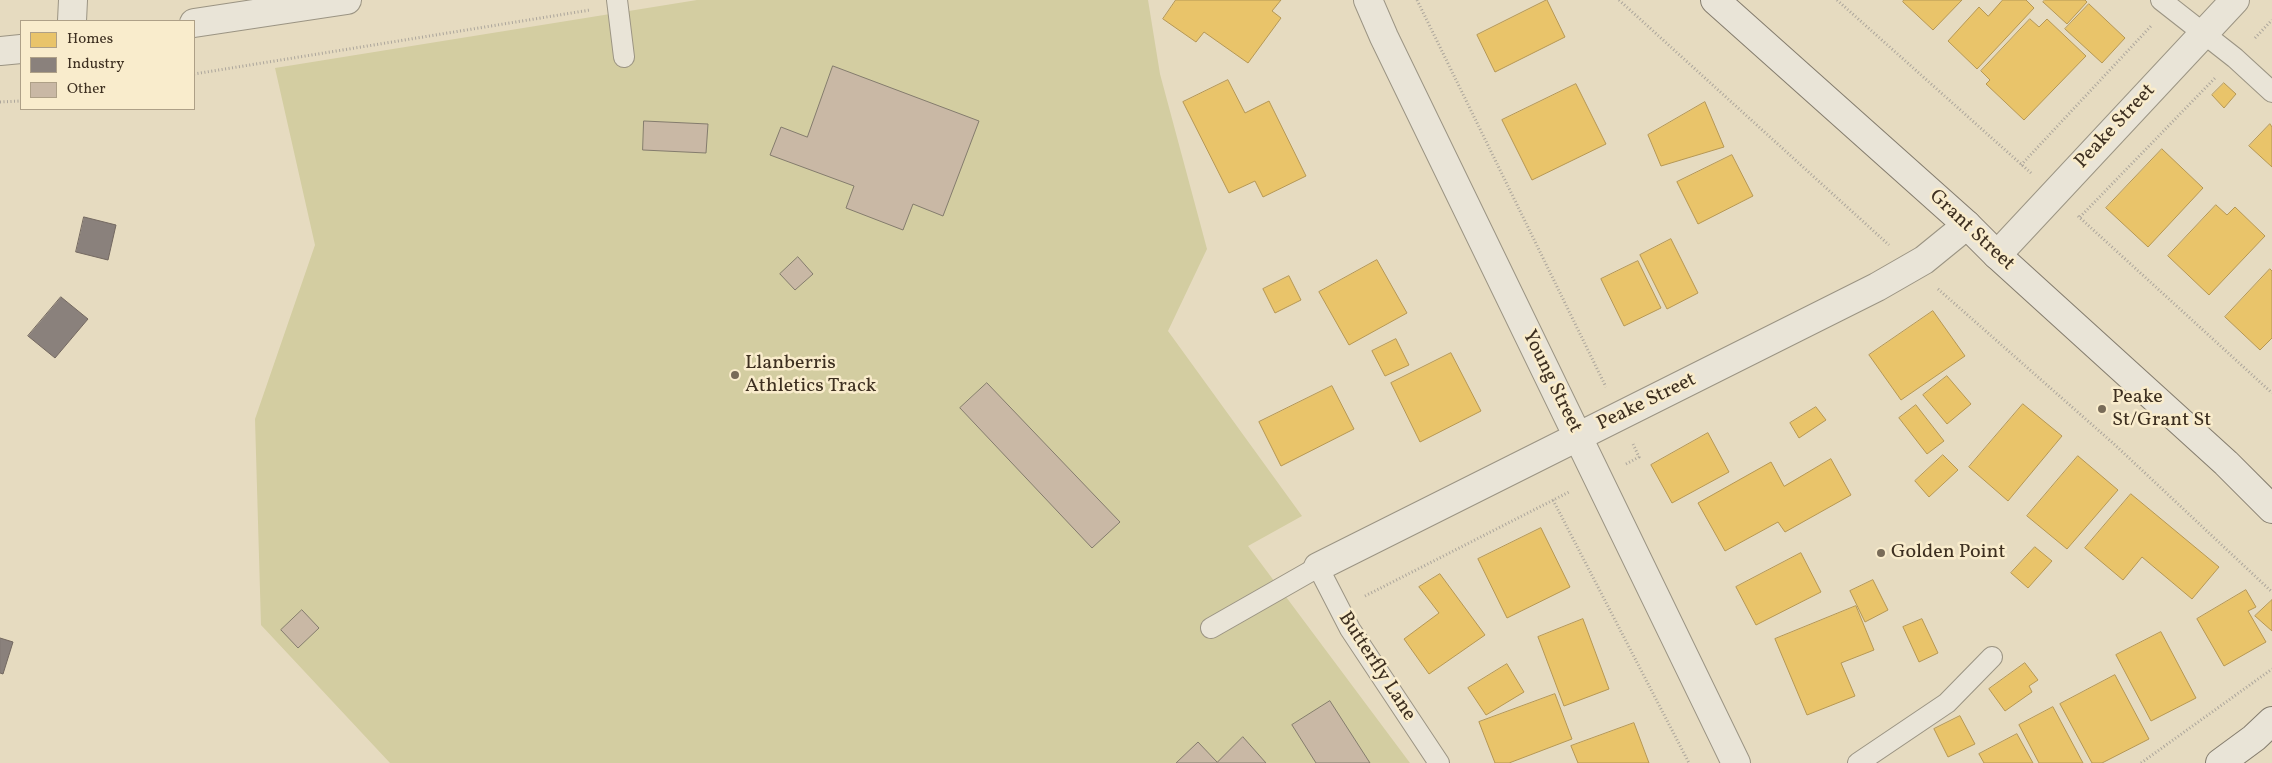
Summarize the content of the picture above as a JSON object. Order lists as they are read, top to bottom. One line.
{"streets":{"street":["Peake Street","Grant Street","Young Street"],"lane":["Butterfly Lane"]},"crossings":[["Peake Street","Grant Street"],["Peake Street","Young Street"],["Peake Street","Butterfly Lane"]],"places":["Llanberris Athletics Track","Peake St/Grant St","Golden Point"],"legend":["Homes","Industry","Other"]}
